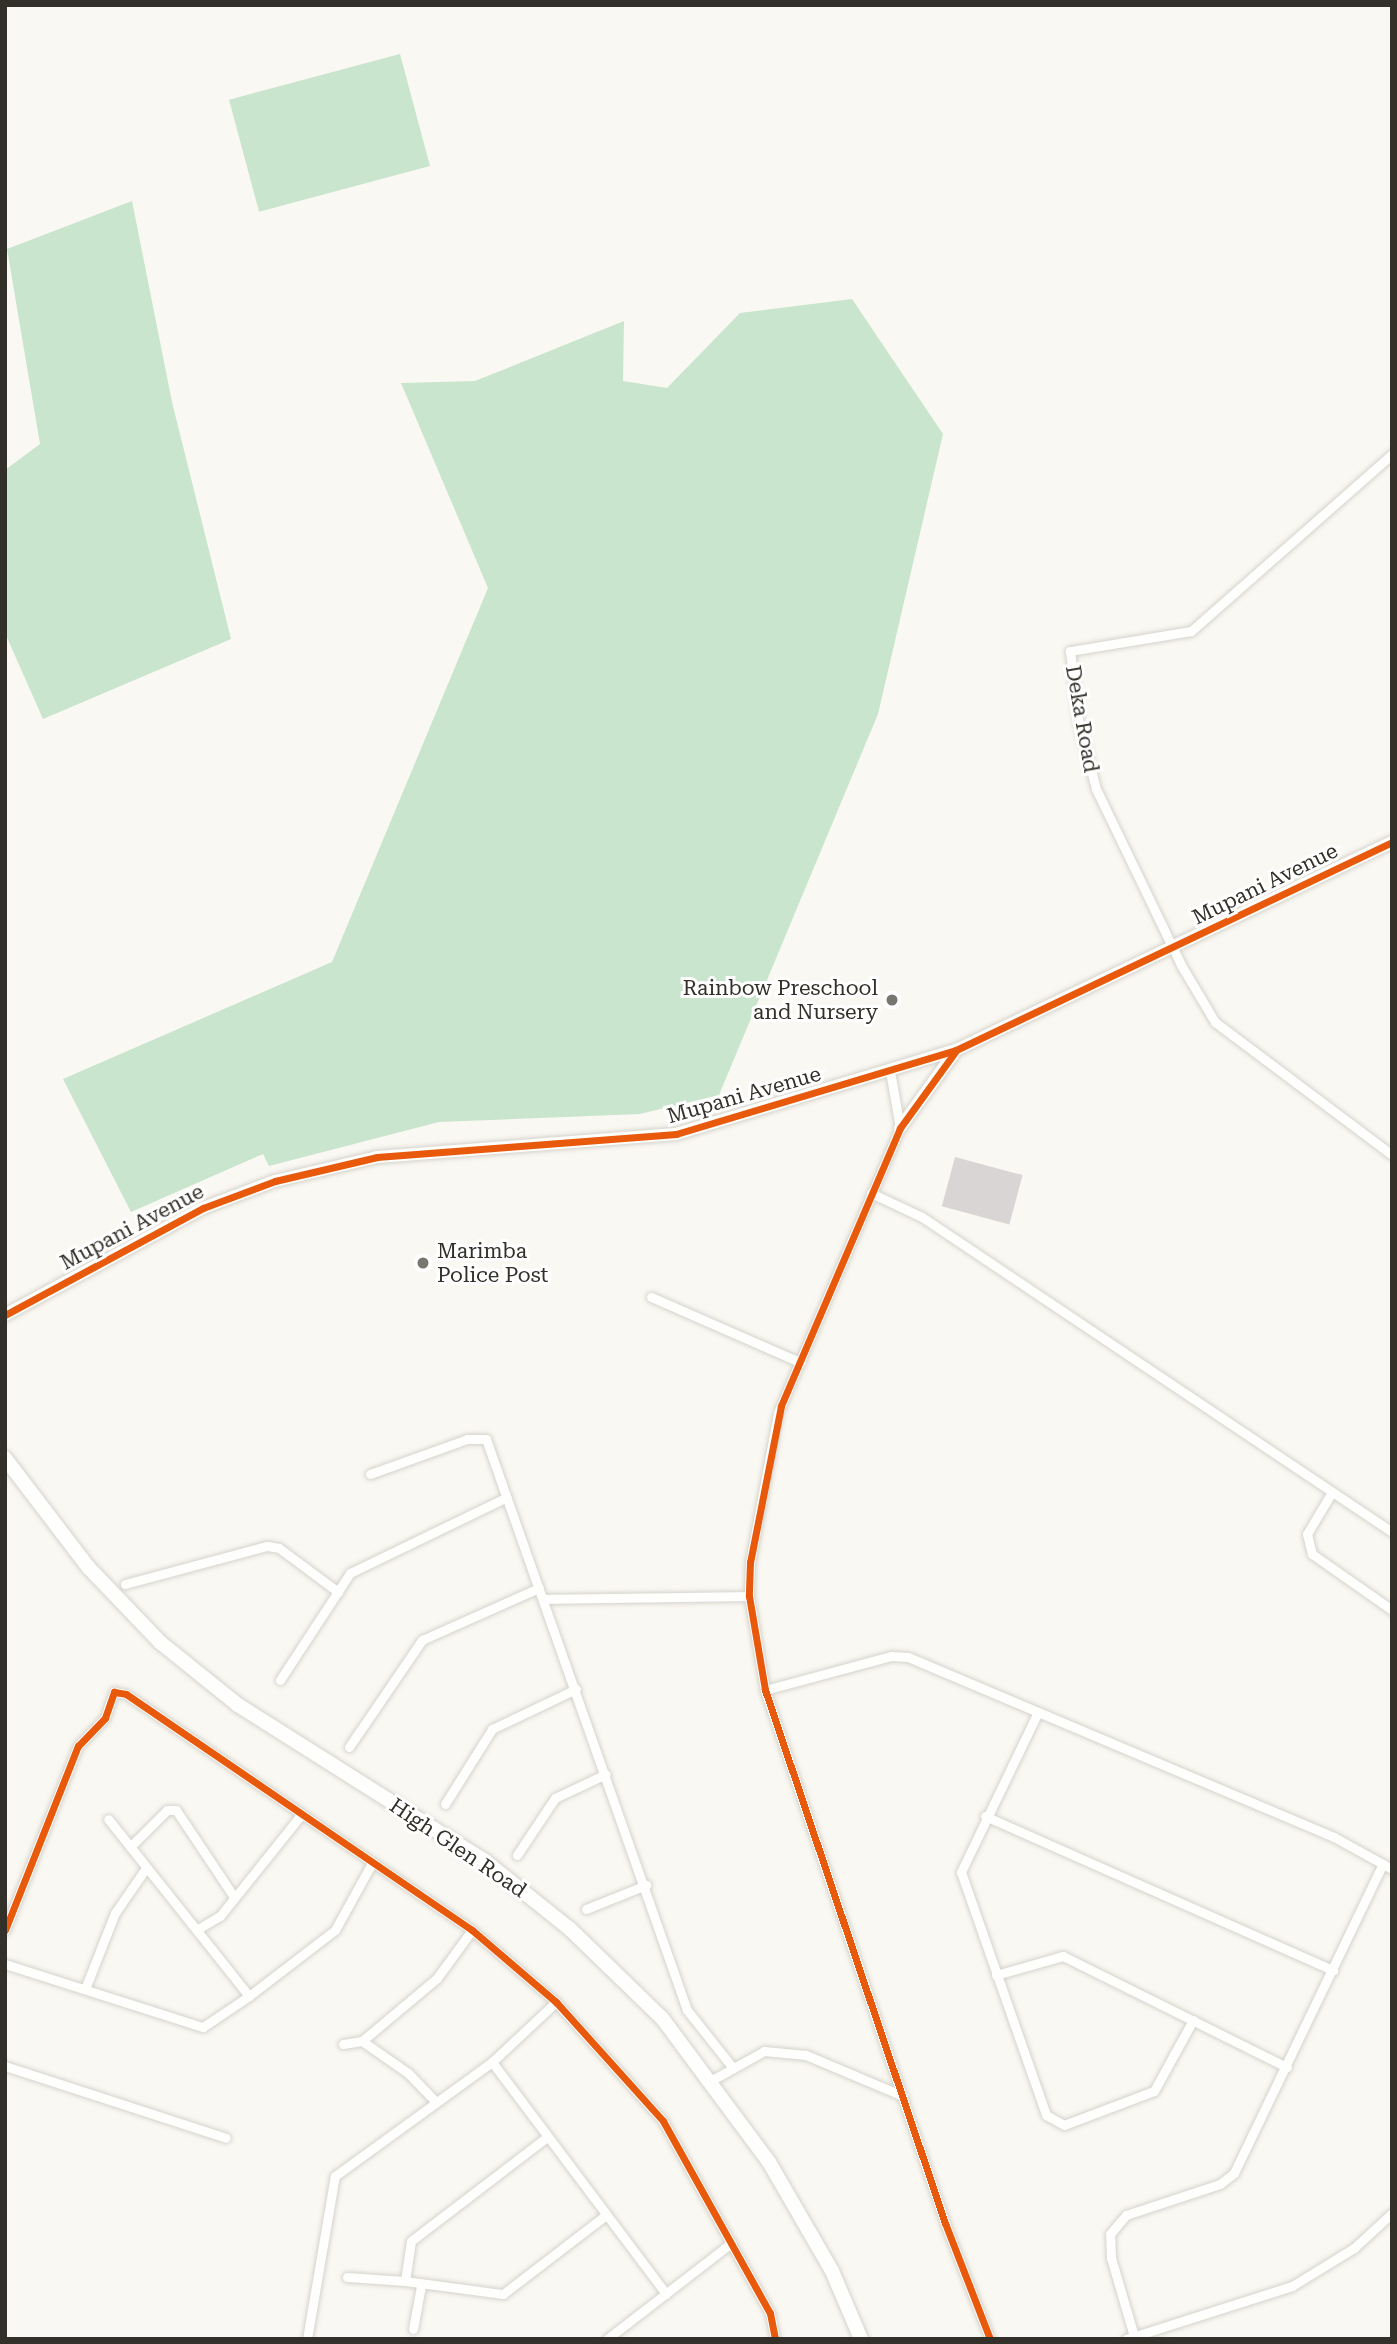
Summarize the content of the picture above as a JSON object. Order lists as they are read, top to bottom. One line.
{"streets":{"main road":["High Glen Road"],"street":["Deka Road","Mupani Avenue"]},"crossings":[["Deka Road","Mupani Avenue"]],"places":["Rainbow Preschool and Nursery","Marimba Police Post"]}
